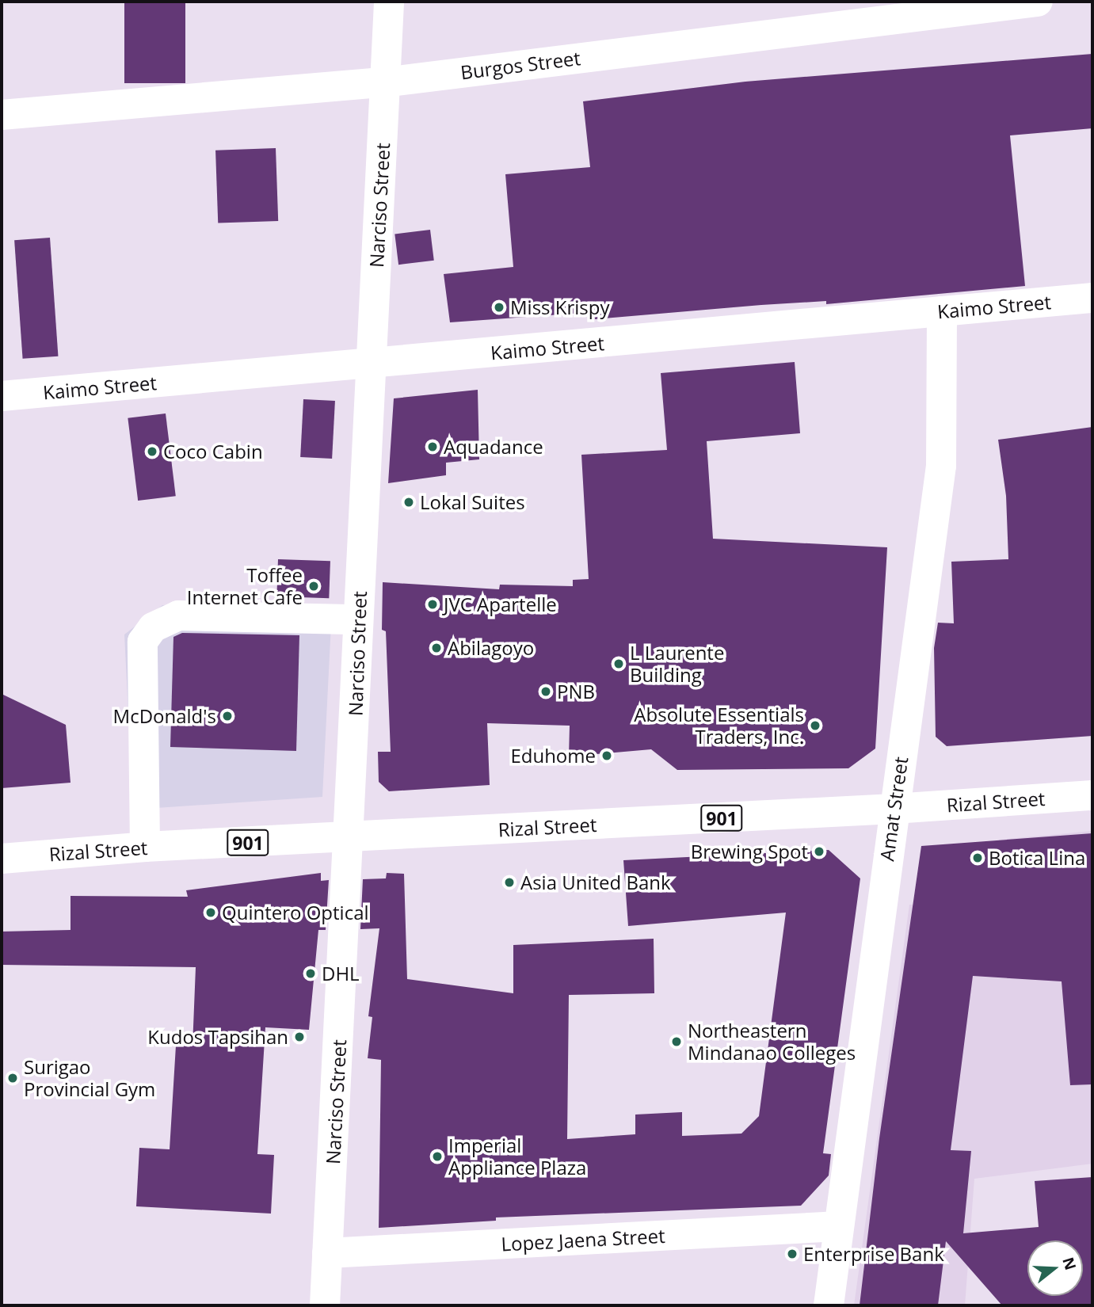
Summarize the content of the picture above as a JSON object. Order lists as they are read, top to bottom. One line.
{"streets":{"street":["Burgos Street","Narciso Street","Kaimo Street","Rizal Street","Amat Street","901","Lopez Jaena Street"]},"crossings":[["Burgos Street","Narciso Street"],["Narciso Street","Kaimo Street"],["Narciso Street","Rizal Street"],["Narciso Street","Lopez Jaena Street"],["Kaimo Street","Amat Street"],["Rizal Street","Amat Street"],["Amat Street","Lopez Jaena Street"]],"places":["Miss Krispy","Aquadance","Coco Cabin","Lokal Suites","Toffee Internet Cafe","JVC Apartelle","Abilagoyo","L Laurente Building","PNB","McDonald's","Absolute Essentials Traders, Inc.","Eduhome","Brewing Spot","Botica Lina","Asia United Bank","Quintero Optical","DHL","Kudos Tapsihan","Northeastern Mindanao Colleges","Surigao Provincial Gym","Imperial Appliance Plaza","Enterprise Bank"],"north":"right"}
